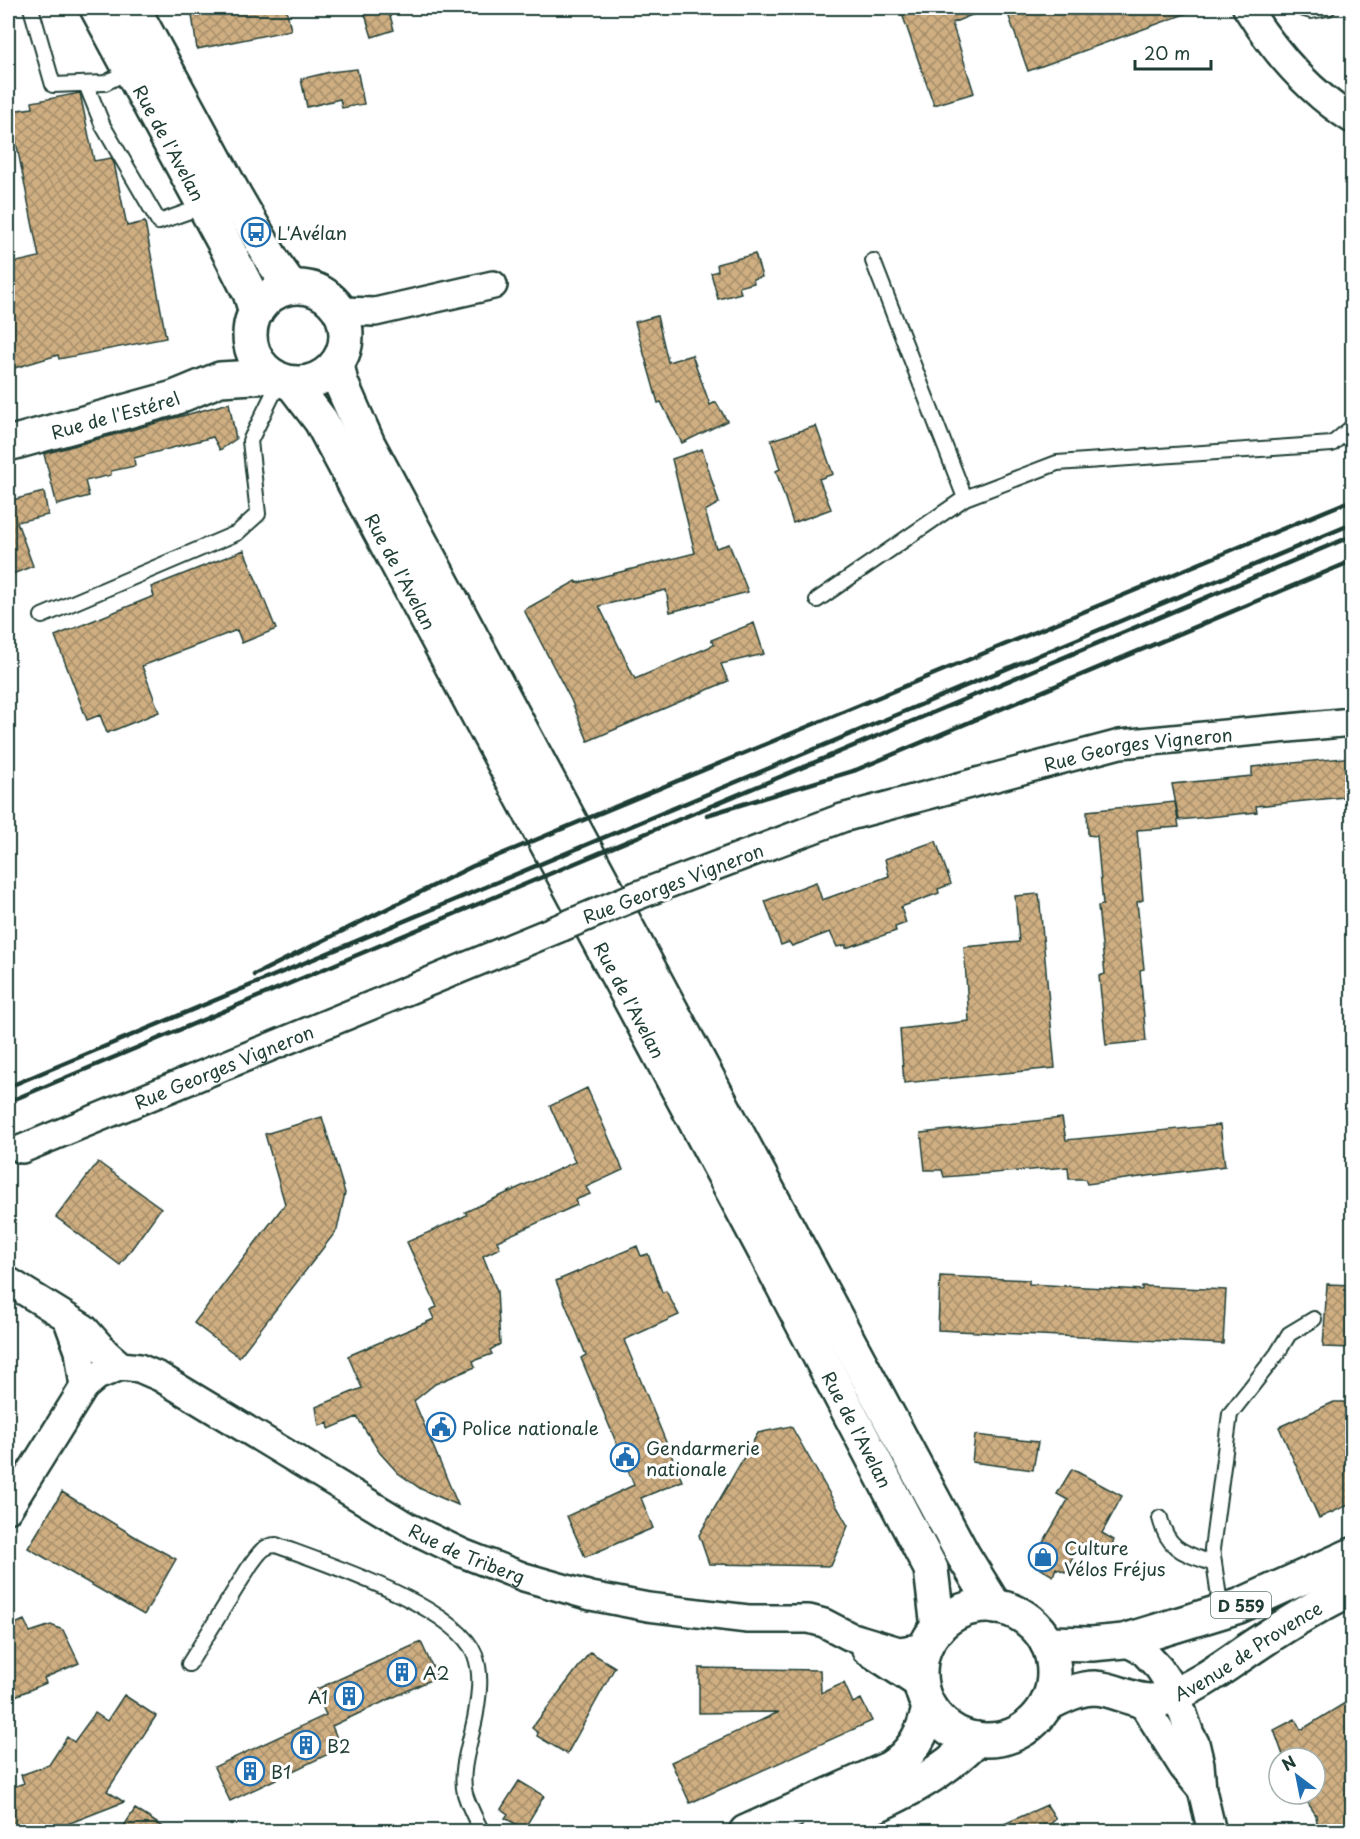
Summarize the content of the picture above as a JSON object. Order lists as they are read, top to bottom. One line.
{"streets":{"main road":["Rue de l'Avelan","Rue de l'Estérel","D 559","Avenue de Provence"],"street":["Rue Georges Vigneron","Rue de Triberg"]},"crossings":[["Rue de l'Avelan","Rue de l'Estérel"],["Rue de l'Avelan","Rue de Triberg"],["Rue de l'Avelan","D 559"],["Rue de Triberg","D 559"],["D 559","Avenue de Provence"]],"places":{"bus stop":["L'Avélan"],"public building":["Police nationale","Gendarmerie nationale"],"shop":["Culture Vélos Fréjus"],"building":["A2","A1","B2","B1"]},"scale_bar":"20 m","north":"top left"}
